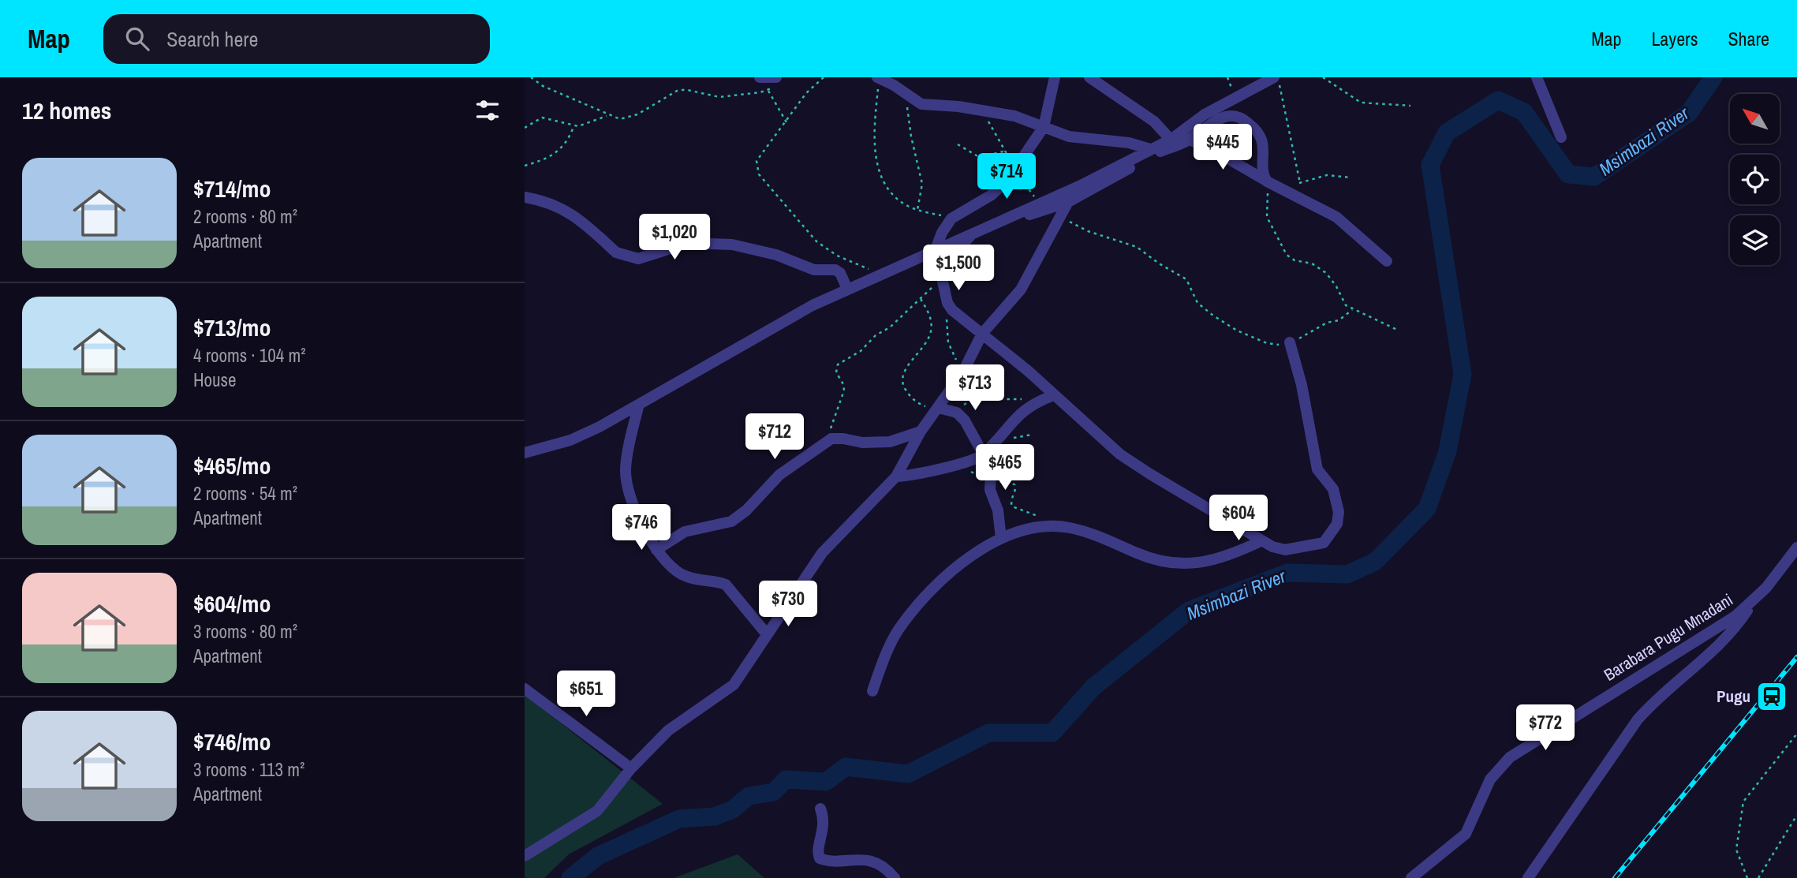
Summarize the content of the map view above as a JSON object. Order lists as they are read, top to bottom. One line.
{"streets":{"street":["Barabara Pugu Mnadani"]},"water":["Msimbazi River"],"places":{"station":["Pugu"]},"north":"top left","page":{"header":"Map","search":"Search here","nav":["Map","Layers","Share"],"heading":"12 homes","price":["$445","$714","$1,020","$1,500","$713","$712","$465","$604","$746","$730","$651","$772"],"list":[{"name":"$714/mo","note":"2 rooms · 80 m² · Apartment"},{"name":"$713/mo","note":"4 rooms · 104 m² · House"},{"name":"$465/mo","note":"2 rooms · 54 m² · Apartment"},{"name":"$604/mo","note":"3 rooms · 80 m² · Apartment"},{"name":"$746/mo","note":"3 rooms · 113 m² · Apartment"}]}}
